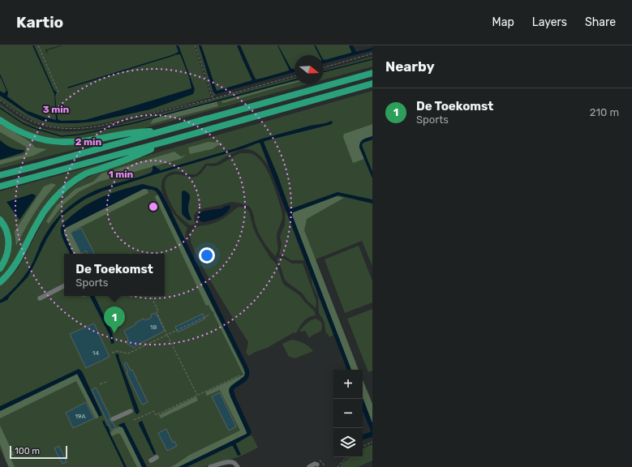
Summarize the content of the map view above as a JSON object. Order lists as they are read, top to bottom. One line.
{"house_numbers":["18","14","19A"],"scale_bar":"100 m","north":"right","page":{"header":"Kartio","nav":["Map","Layers","Share"],"heading":"Nearby","list":[{"mark":"1","name":"De Toekomst","note":"Sports","value":"210 m"}],"popup":["De Toekomst","Sports"],"pins":"1","map_buttons":["+","−"],"scale":"100 m"},"rings":["3 min","2 min","1 min"]}
